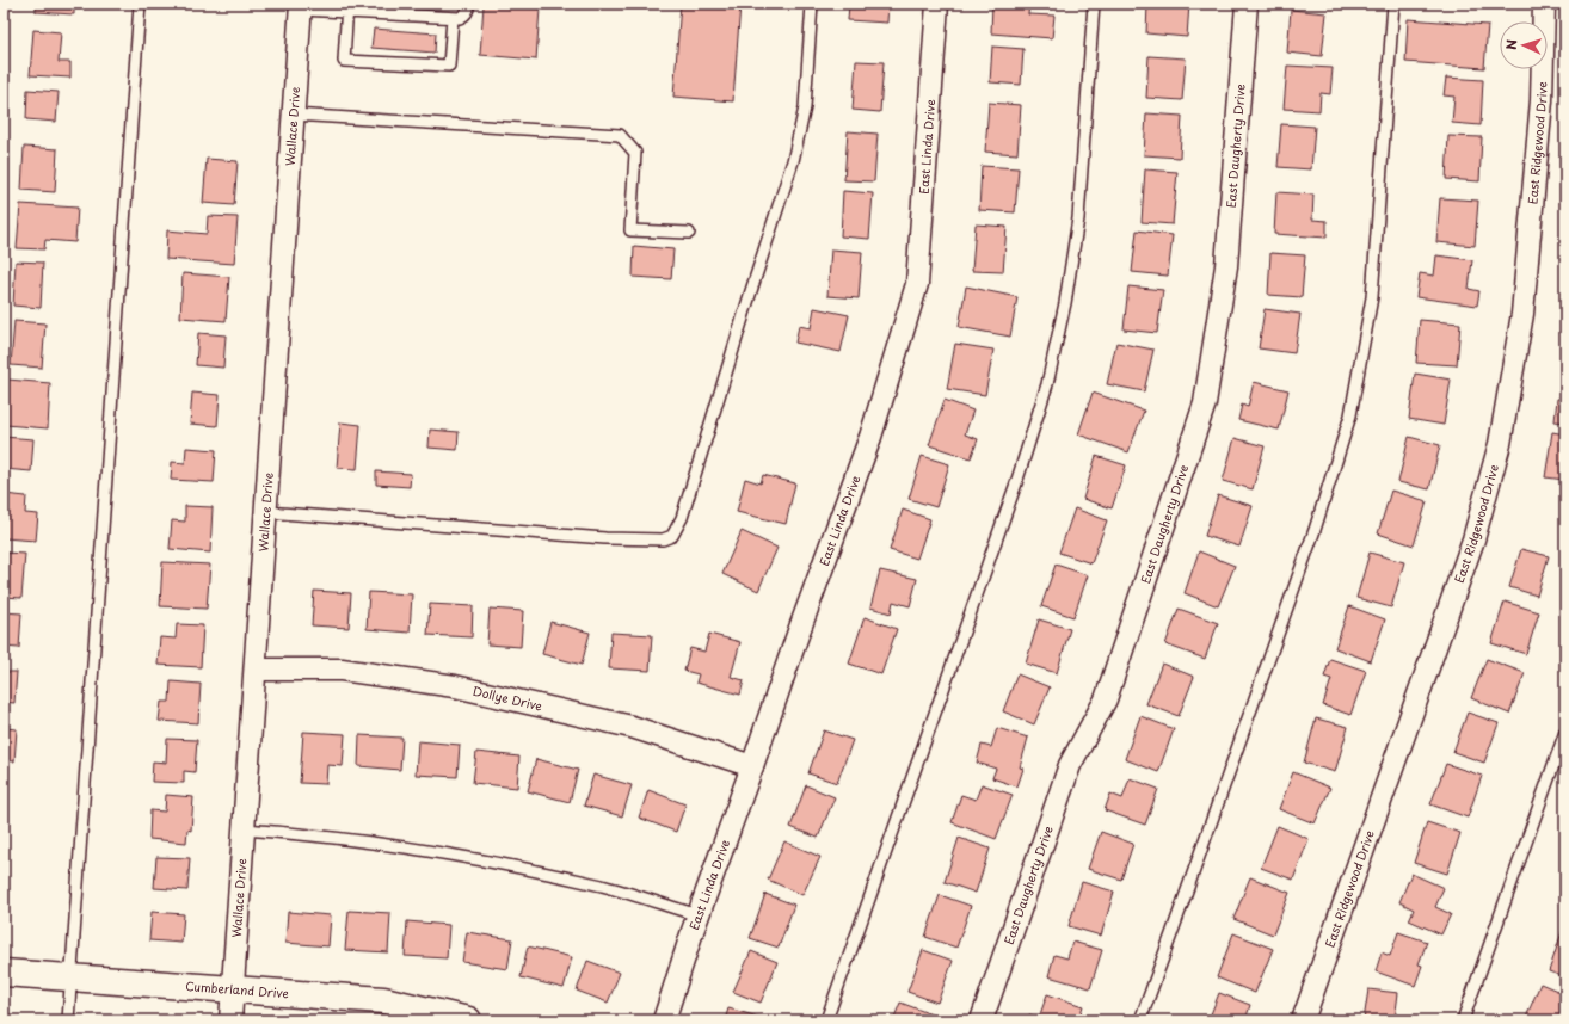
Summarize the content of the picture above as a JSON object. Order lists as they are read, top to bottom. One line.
{"streets":{"street":["Wallace Drive","East Ridgewood Drive","East Daugherty Drive","East Linda Drive","Dollye Drive","Cumberland Drive"]},"crossings":[["Wallace Drive","Dollye Drive"],["Wallace Drive","Cumberland Drive"],["East Linda Drive","Dollye Drive"]],"north":"left"}
